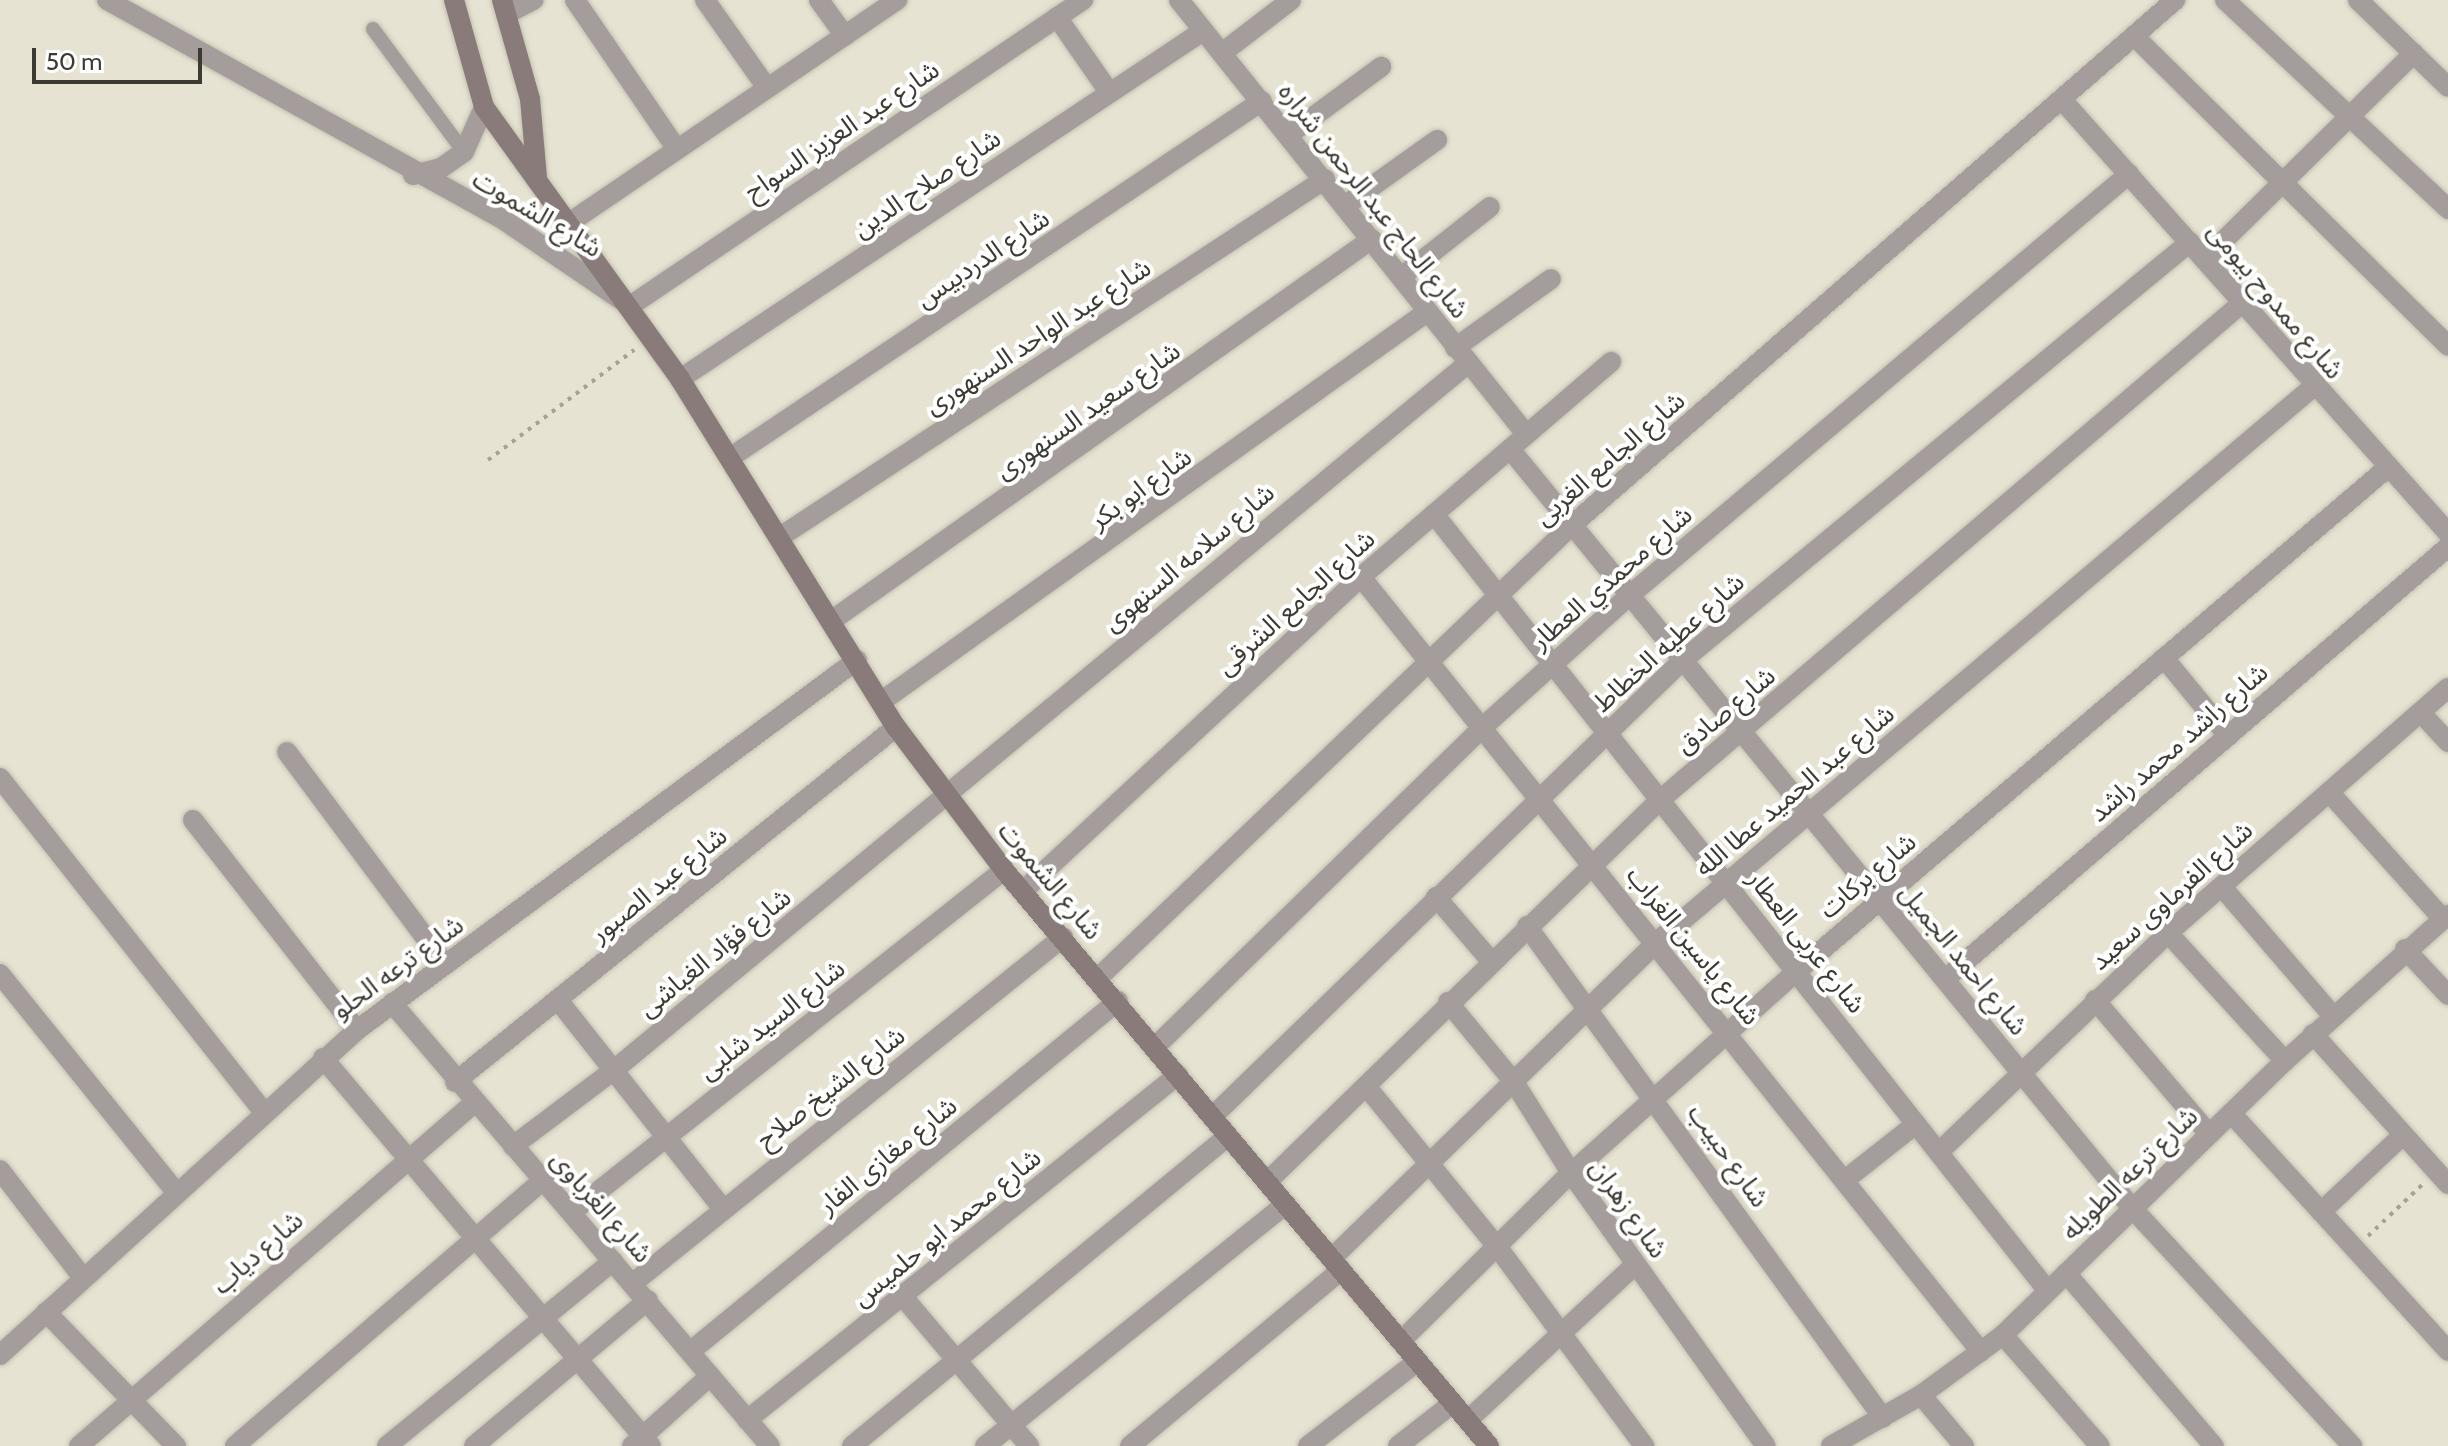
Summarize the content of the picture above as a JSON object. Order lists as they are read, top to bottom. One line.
{"streets":{"street":["شارع عبد العزيز السواح","شارع صلاح الدين","شارع الحاج عبد الرحمن شراره","شارع الشموت","شارع الدردبيس","شارع ممدوح بيومى","شارع عبد الواحد السنهورى","شارع سعيد السنهورى","شارع الجامع الغربى","شارع ابو بكر","شارع سلامه السنهوى","شارع محمدي العطار","شارع الجامع الشرقى","شارع عطيه الخطاط","شارع صادق","شارع راشد محمد راشد","شارع عبد الحميد عطا الله","شارع بركات","شارع عبد الصبور","شارع الفرماوى سعيد","شارع عربى العطار","شارع ياسين الغراب","شارع فؤاد الغباشى","شارع احمد الجميل","شارع ترعه الحلو","شارع السيد شلبى","شارع الشيخ صلاح","شارع مغازى الفار","شارع حبيب","شارع ترعه الطويله","شارع الغرباوى","شارع زهران","شارع محمد ابو حلميس","شارع دياب"]},"crossings":[["شارع عبد العزيز السواح","شارع الشموت"],["شارع صلاح الدين","شارع الحاج عبد الرحمن شراره"],["شارع صلاح الدين","شارع الشموت"],["شارع الحاج عبد الرحمن شراره","شارع الدردبيس"],["شارع الحاج عبد الرحمن شراره","شارع عبد الواحد السنهورى"],["شارع الحاج عبد الرحمن شراره","شارع سعيد السنهورى"],["شارع الحاج عبد الرحمن شراره","شارع ابو بكر"],["شارع الحاج عبد الرحمن شراره","شارع سلامه السنهوى"],["شارع الحاج عبد الرحمن شراره","شارع الجامع الشرقى"],["شارع الشموت","شارع الدردبيس"],["شارع الشموت","شارع عبد الواحد السنهورى"],["شارع الشموت","شارع سعيد السنهورى"],["شارع الشموت","شارع الجامع الغربى"],["شارع الشموت","شارع ابو بكر"],["شارع الشموت","شارع سلامه السنهوى"],["شارع الشموت","شارع محمدي العطار"],["شارع الشموت","شارع الجامع الشرقى"],["شارع الشموت","شارع عطيه الخطاط"],["شارع الشموت","شارع صادق"],["شارع الشموت","شارع عبد الحميد عطا الله"],["شارع الشموت","شارع بركات"],["شارع الشموت","شارع عبد الصبور"],["شارع الشموت","شارع فؤاد الغباشى"],["شارع الشموت","شارع ترعه الحلو"],["شارع الشموت","شارع السيد شلبى"],["شارع الشموت","شارع الشيخ صلاح"],["شارع الشموت","شارع مغازى الفار"],["شارع الشموت","شارع محمد ابو حلميس"],["شارع ممدوح بيومى","شارع الجامع الغربى"],["شارع ممدوح بيومى","شارع محمدي العطار"],["شارع ممدوح بيومى","شارع عطيه الخطاط"],["شارع ممدوح بيومى","شارع صادق"],["شارع ممدوح بيومى","شارع عبد الحميد عطا الله"],["شارع ممدوح بيومى","شارع بركات"],["شارع الجامع الغربى","شارع عربى العطار"],["شارع الجامع الغربى","شارع ياسين الغراب"],["شارع الجامع الغربى","شارع احمد الجميل"],["شارع سلامه السنهوى","شارع فؤاد الغباشى"],["شارع محمدي العطار","شارع عربى العطار"],["شارع محمدي العطار","شارع ياسين الغراب"],["شارع محمدي العطار","شارع احمد الجميل"],["شارع الجامع الشرقى","شارع عربى العطار"],["شارع الجامع الشرقى","شارع ياسين الغراب"],["شارع الجامع الشرقى","شارع احمد الجميل"],["شارع عطيه الخطاط","شارع عربى العطار"],["شارع عطيه الخطاط","شارع ياسين الغراب"],["شارع عطيه الخطاط","شارع احمد الجميل"],["شارع صادق","شارع عربى العطار"],["شارع صادق","شارع ياسين الغراب"],["شارع صادق","شارع احمد الجميل"],["شارع صادق","شارع حبيب"],["شارع صادق","شارع زهران"],["شارع راشد محمد راشد","شارع احمد الجميل"],["شارع عبد الحميد عطا الله","شارع عربى العطار"],["شارع عبد الحميد عطا الله","شارع ياسين الغراب"],["شارع عبد الحميد عطا الله","شارع احمد الجميل"],["شارع عبد الحميد عطا الله","شارع حبيب"],["شارع عبد الحميد عطا الله","شارع زهران"],["شارع بركات","شارع عربى العطار"],["شارع بركات","شارع ياسين الغراب"],["شارع بركات","شارع احمد الجميل"],["شارع بركات","شارع حبيب"],["شارع بركات","شارع زهران"],["شارع عبد الصبور","شارع الغرباوى"],["شارع الفرماوى سعيد","شارع عربى العطار"],["شارع الفرماوى سعيد","شارع احمد الجميل"],["شارع عربى العطار","شارع ترعه الطويله"],["شارع ياسين الغراب","شارع ترعه الطويله"],["شارع فؤاد الغباشى","شارع الغرباوى"],["شارع احمد الجميل","شارع ترعه الطويله"],["شارع ترعه الحلو","شارع الغرباوى"],["شارع السيد شلبى","شارع الغرباوى"],["شارع الشيخ صلاح","شارع الغرباوى"],["شارع مغازى الفار","شارع الغرباوى"],["شارع حبيب","شارع ترعه الطويله"],["شارع الغرباوى","شارع محمد ابو حلميس"],["شارع الغرباوى","شارع دياب"]],"scale_bar":"50 m"}
